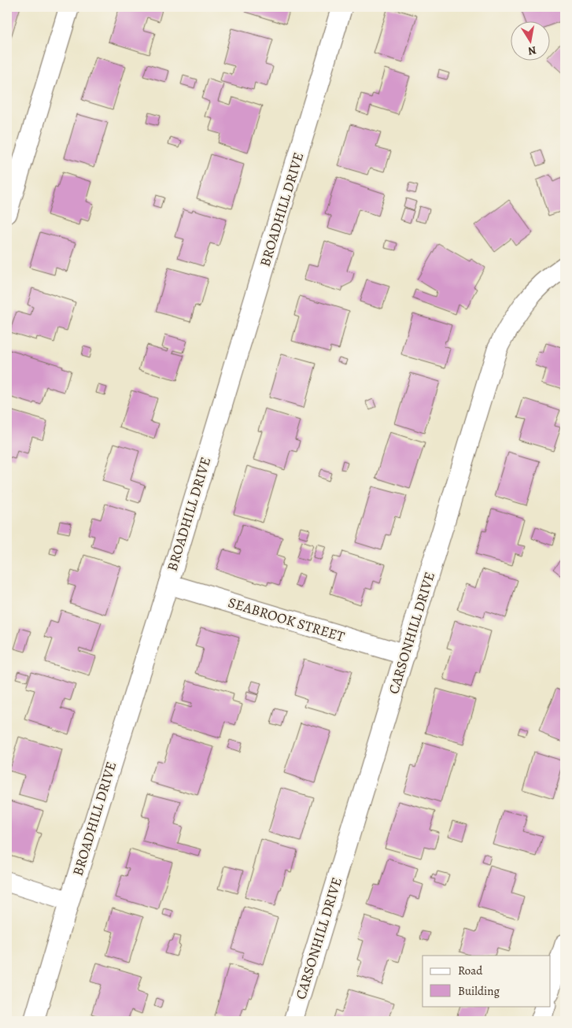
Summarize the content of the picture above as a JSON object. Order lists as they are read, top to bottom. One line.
{"streets":{"street":["BROADHILL DRIVE","SEABROOK STREET","CARSONHILL DRIVE"]},"crossings":[["BROADHILL DRIVE","SEABROOK STREET"],["SEABROOK STREET","CARSONHILL DRIVE"]],"legend":["Road","Building"],"north":"bottom"}
